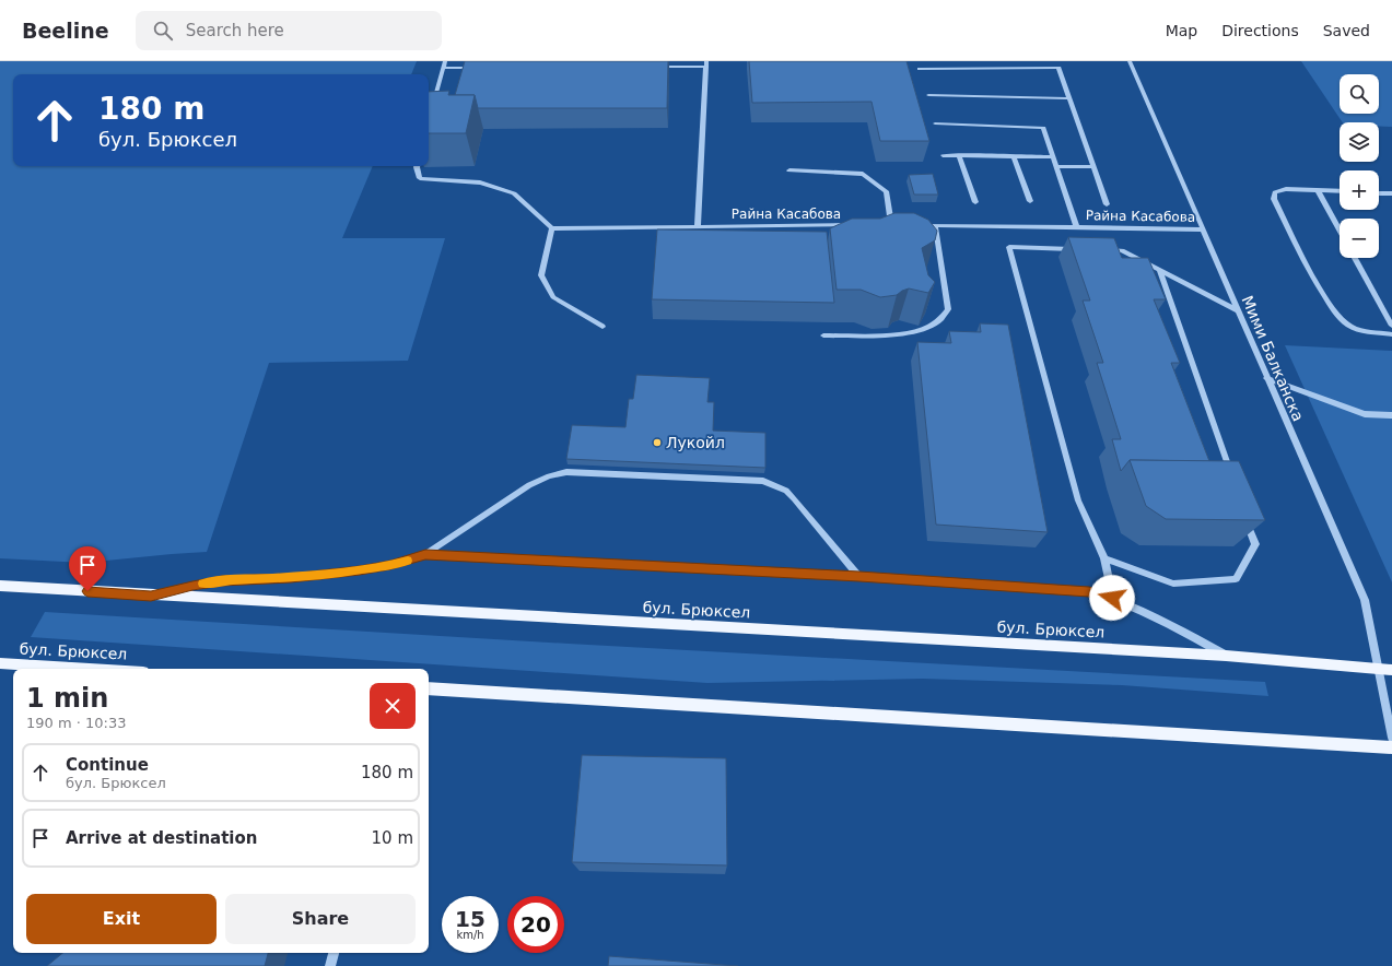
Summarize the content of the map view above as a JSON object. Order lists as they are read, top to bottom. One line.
{"streets":{"main road":["бул. Брюксел"],"street":["Райна Касабова","Мими Балканска"]},"crossings":[["Райна Касабова","Мими Балканска"],["Мими Балканска","бул. Брюксел"]],"places":["Лукойл"],"page":{"header":"Beeline","search":"Search here","nav":["Map","Directions","Saved"],"map_buttons":["+","−"],"turn":["180 m","бул. Брюксел"],"heading":["1 min","190 m · 10:33"],"list":[{"name":"Continue","note":"бул. Брюксел","value":"180 m"},{"name":"Arrive at destination","value":"10 m"}],"buttons":["Exit","Share"],"speed":"15 km/h","limit":"20"}}
